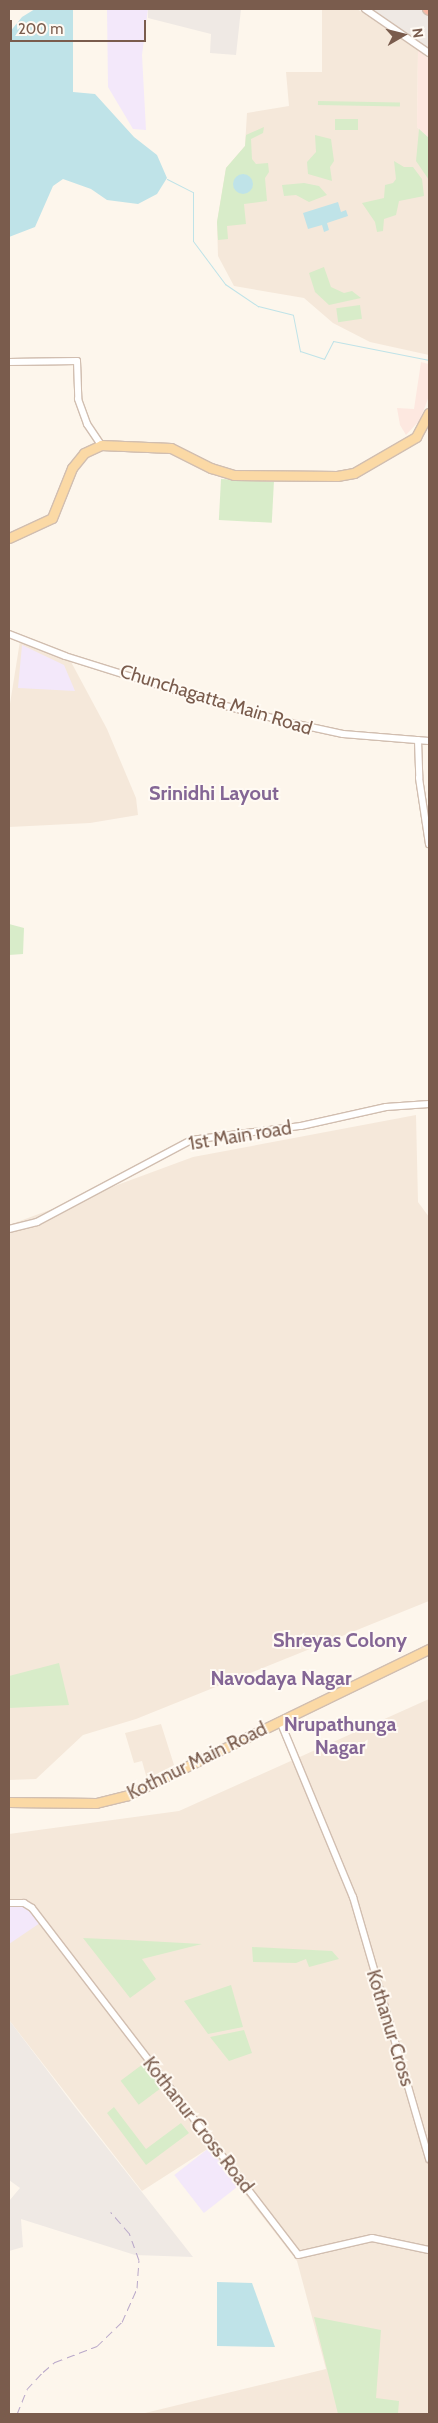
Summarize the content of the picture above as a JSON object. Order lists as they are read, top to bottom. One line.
{"streets":{"main road":["Kothnur Main Road"],"street":["Chunchagatta Main Road","1st Main road","Kothanur Cross","Kothanur Cross Road"]},"crossings":[["Kothnur Main Road","Kothanur Cross"]],"districts":["Srinidhi Layout","Shreyas Colony","Navodaya Nagar","Nrupathunga Nagar"],"scale_bar":"200 m","north":"right"}
